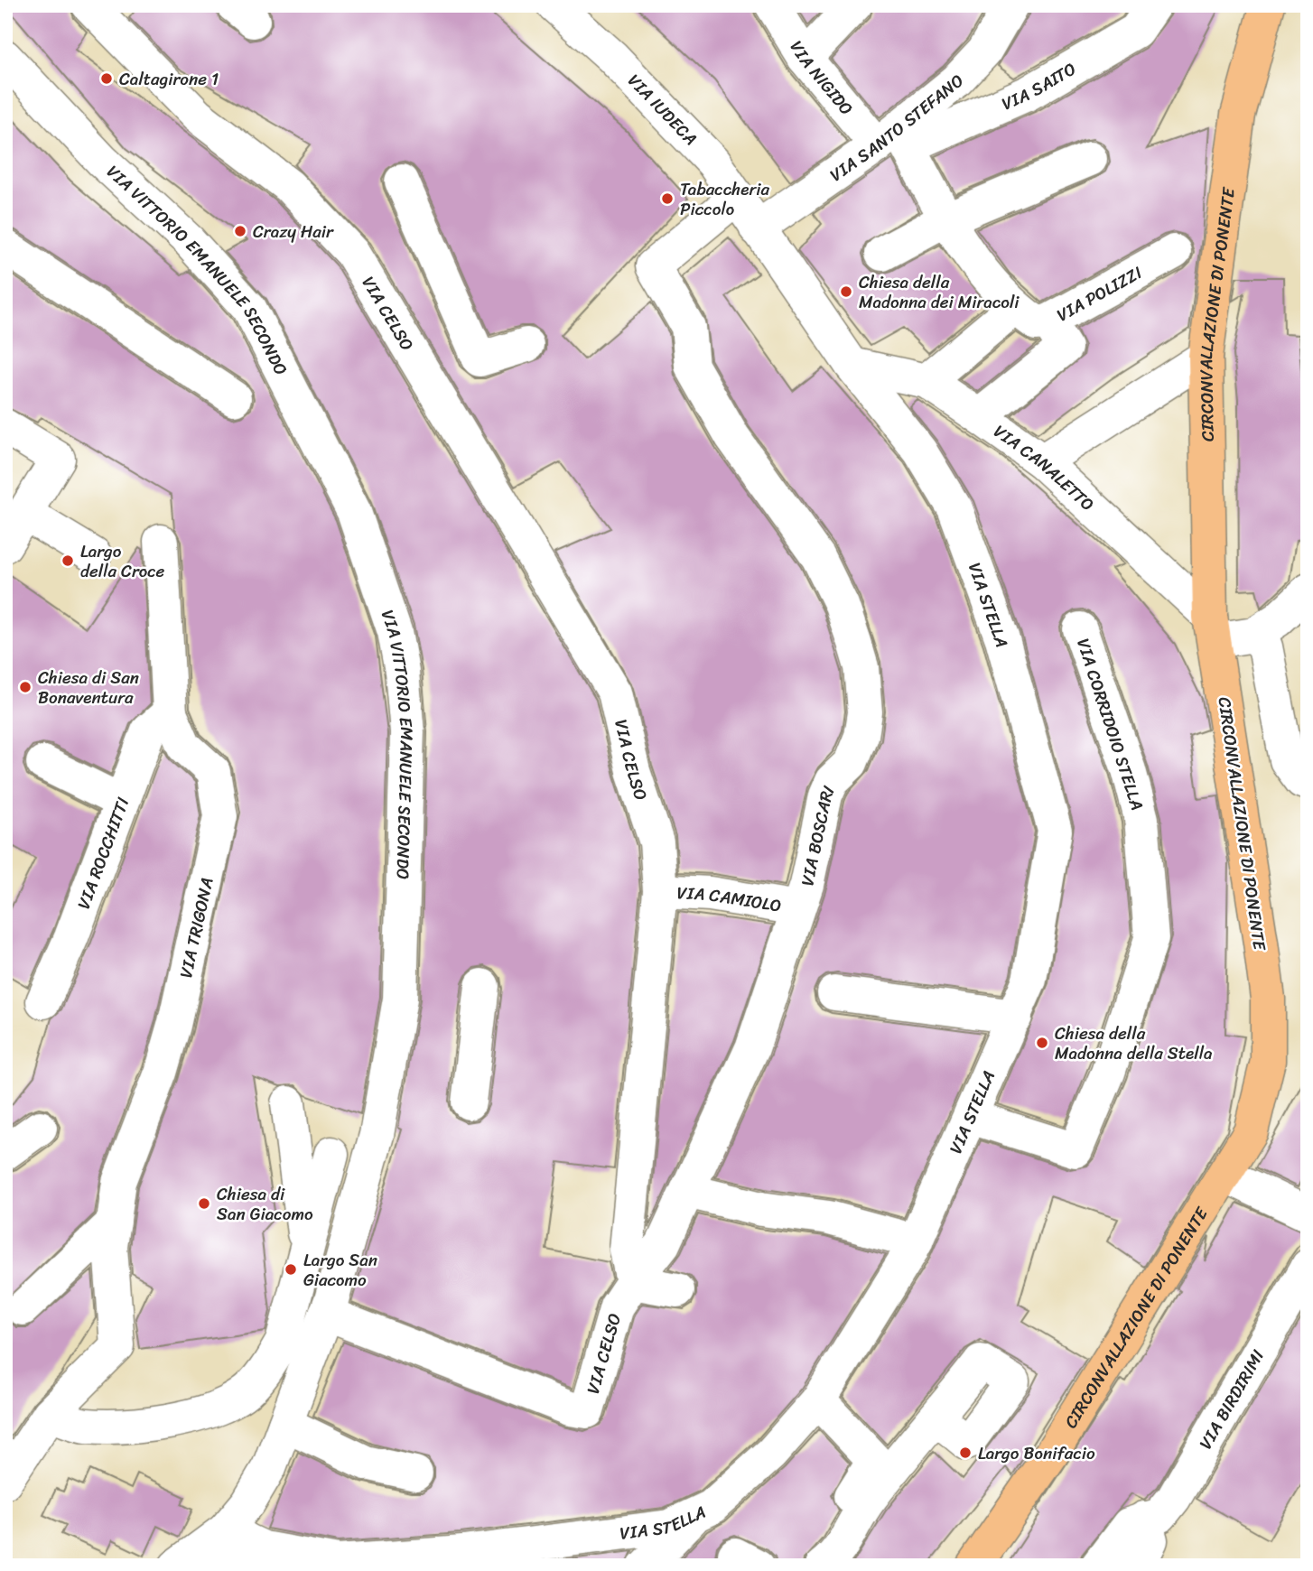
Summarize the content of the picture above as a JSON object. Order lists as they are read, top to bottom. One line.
{"streets":{"main road":["CIRCONVALLAZIONE DI PONENTE"],"street":["VIA NIGIDO","VIA SAITO","VIA IUDECA","VIA SANTO STEFANO","VIA VITTORIO EMANUELE SECONDO","VIA POLIZZI","VIA CELSO","VIA CANALETTO","VIA STELLA","VIA CORRIDOIO STELLA","VIA BOSCARI","VIA ROCCHITTI","VIA CAMIOLO","VIA TRIGONA","VIA BIRDIRIMI"]},"crossings":[["VIA NIGIDO","VIA SAITO"],["VIA NIGIDO","VIA SANTO STEFANO"],["VIA NIGIDO","VIA POLIZZI"],["VIA SAITO","VIA SANTO STEFANO"],["VIA IUDECA","VIA SANTO STEFANO"],["VIA IUDECA","VIA STELLA"],["VIA IUDECA","VIA BOSCARI"],["VIA SANTO STEFANO","VIA STELLA"],["VIA VITTORIO EMANUELE SECONDO","VIA CELSO"],["VIA VITTORIO EMANUELE SECONDO","VIA STELLA"],["VIA POLIZZI","VIA CANALETTO"],["VIA CELSO","VIA BOSCARI"],["VIA CELSO","VIA CAMIOLO"],["CIRCONVALLAZIONE DI PONENTE","VIA CANALETTO"],["VIA CANALETTO","VIA STELLA"],["VIA STELLA","VIA CORRIDOIO STELLA"],["VIA BOSCARI","VIA CAMIOLO"],["VIA ROCCHITTI","VIA TRIGONA"]],"places":["Caltagirone 1","Tabaccheria Piccolo","Crazy Hair","Chiesa della Madonna dei Miracoli","Largo della Croce","Chiesa di San Bonaventura","Chiesa della Madonna della Stella","Chiesa di San Giacomo","Largo San Giacomo","Largo Bonifacio"]}
